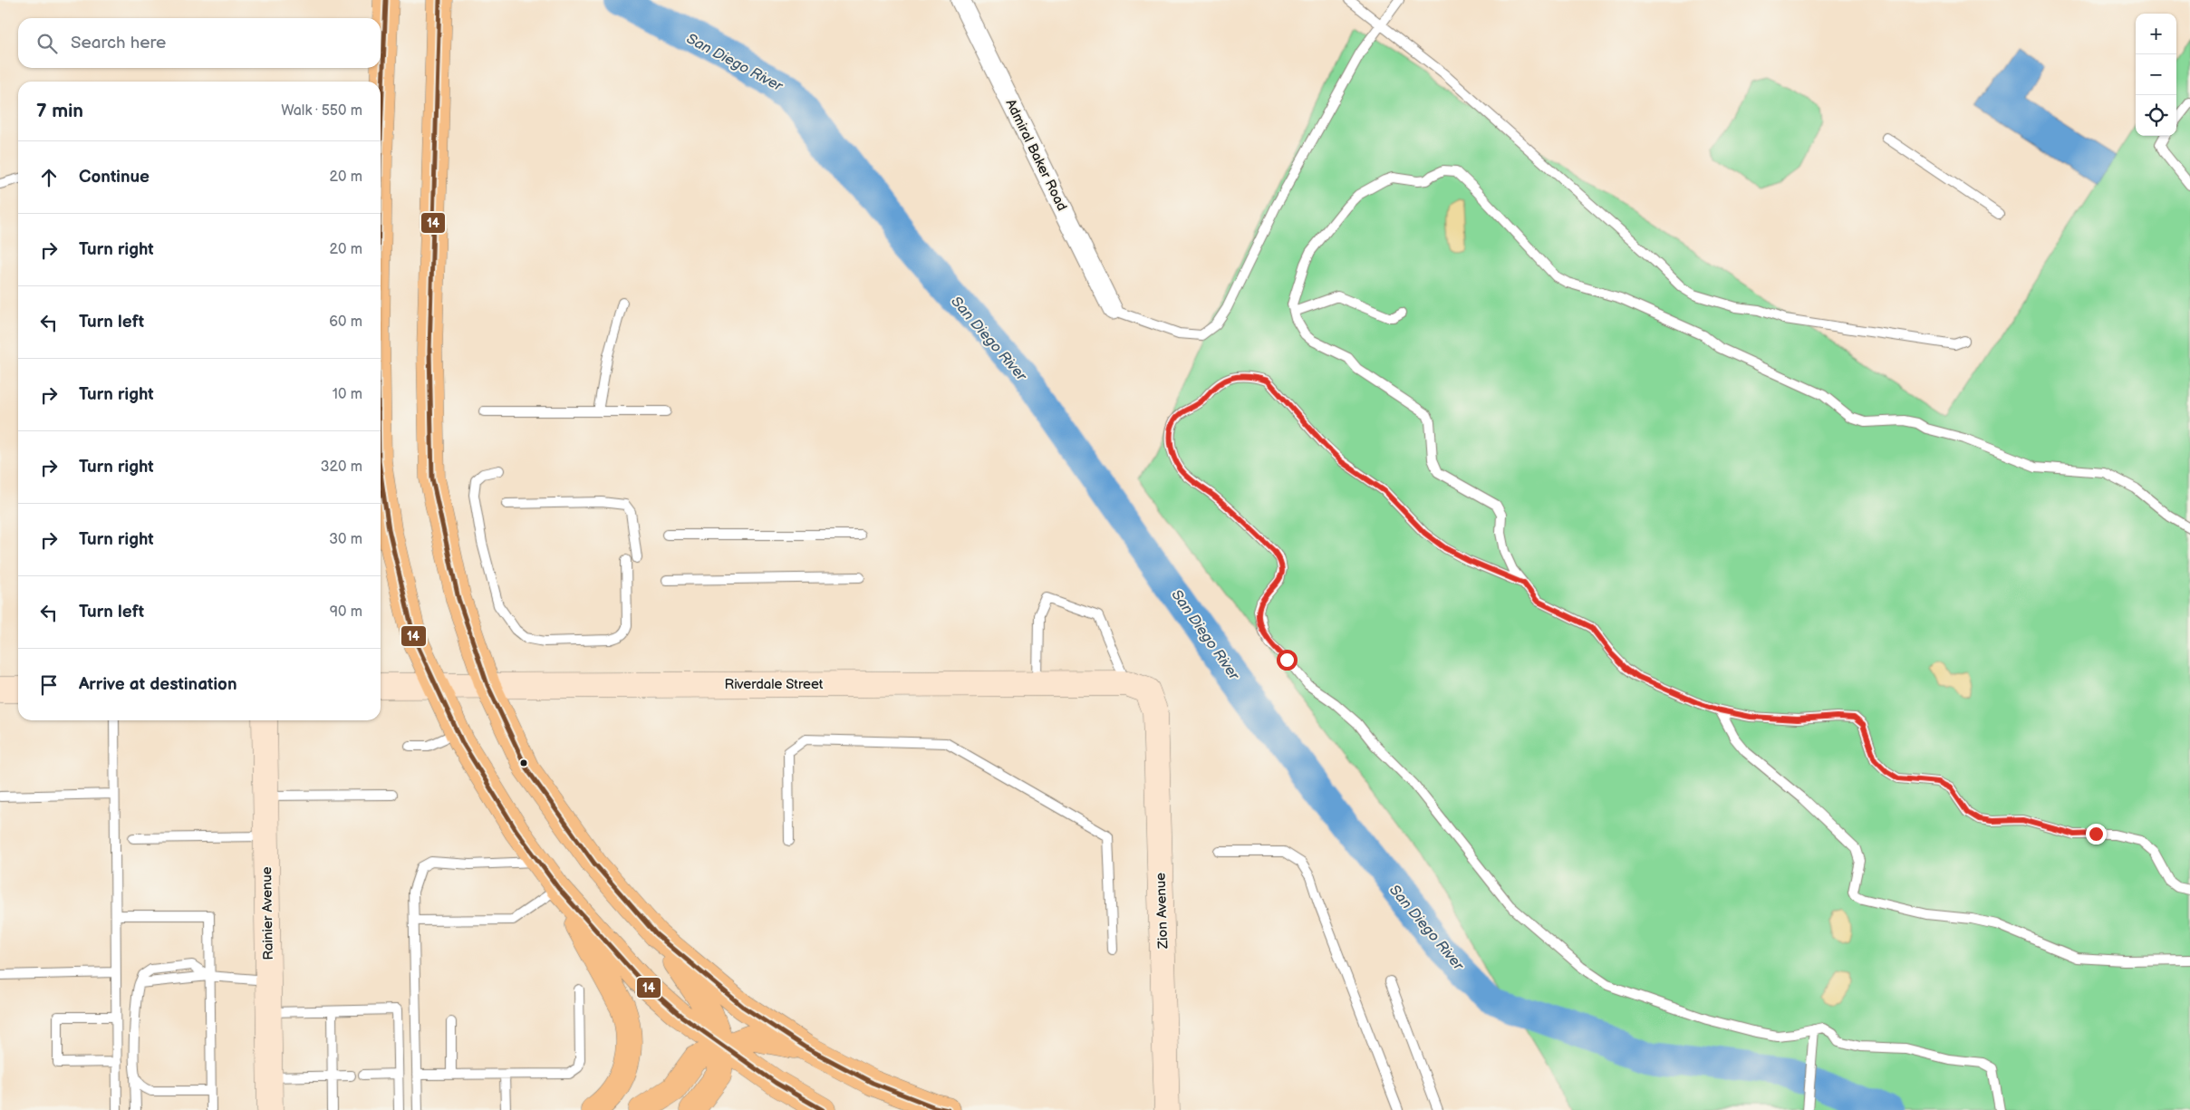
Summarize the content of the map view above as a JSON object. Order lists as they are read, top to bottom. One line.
{"streets":{"street":["Admiral Baker Road","Riverdale Street","Zion Avenue","Rainier Avenue"]},"crossings":[["Riverdale Street","Zion Avenue"]],"water":["San Diego River"],"lines":["transit line 14"],"page":{"map_buttons":["+","−"],"search":"Search here","heading":["7 min","Walk · 550 m"],"list":[["Continue","20 m"],["Turn right","20 m"],["Turn left","60 m"],["Turn right","10 m"],["Turn right","320 m"],["Turn right","30 m"],["Turn left","90 m"],"Arrive at destination"]}}
